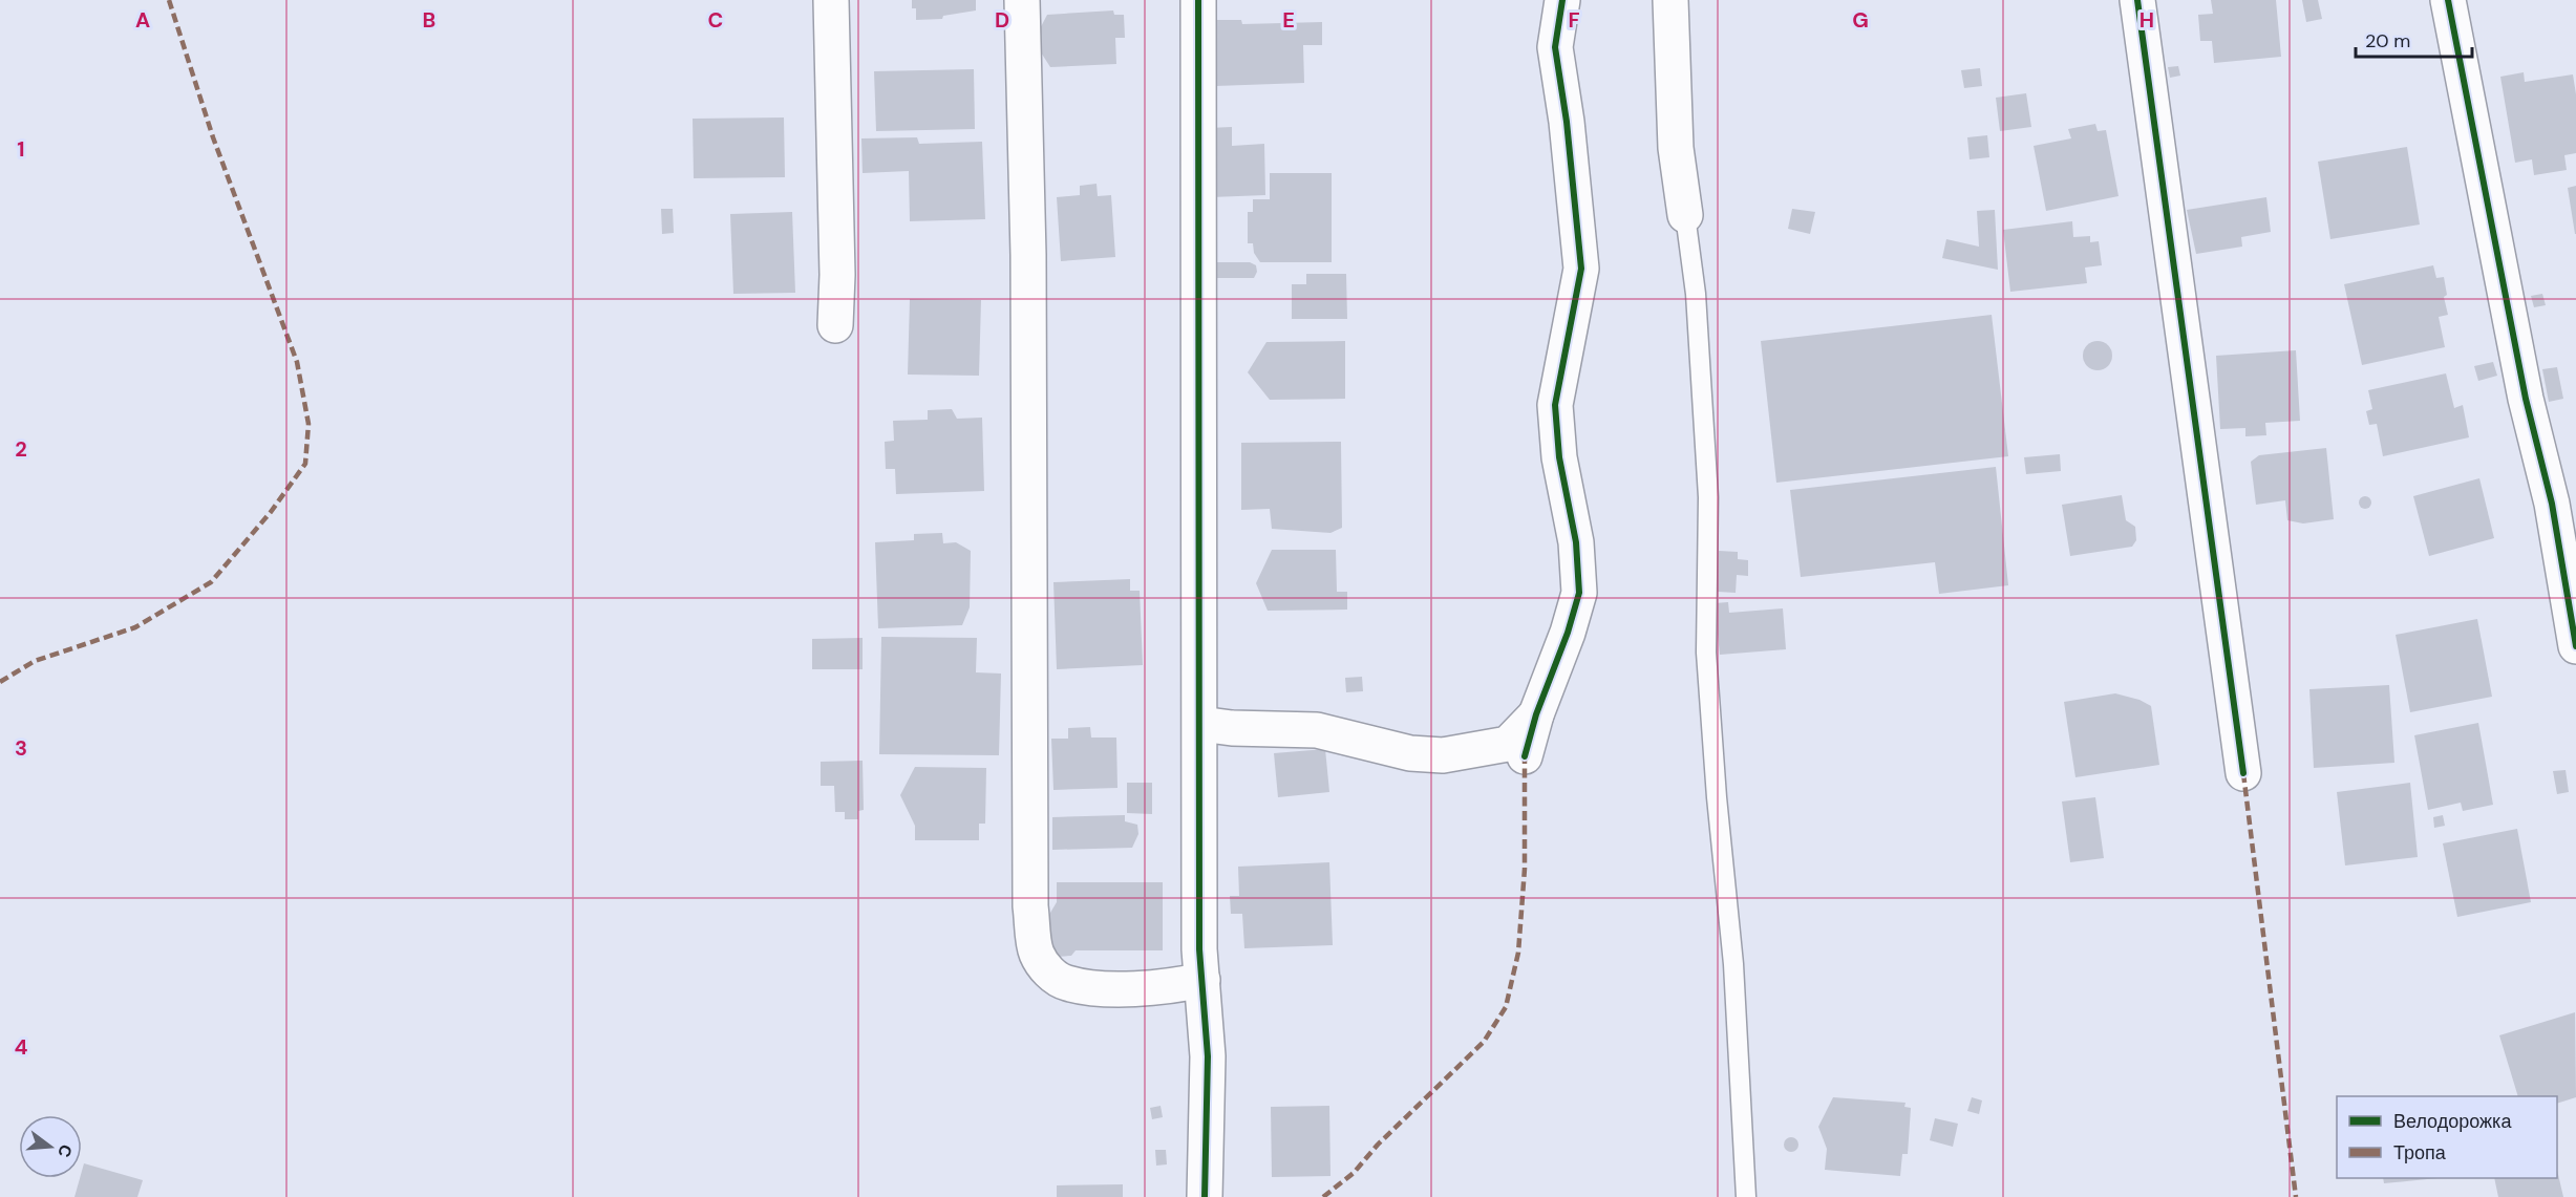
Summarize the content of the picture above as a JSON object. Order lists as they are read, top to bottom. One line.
{"legend":["Велодорожка","Тропа"],"scale_bar":"20 m","north":"right","grid":{"columns":["A","B","C","D","E","F","G","H"],"rows":["1","2","3","4"]}}
